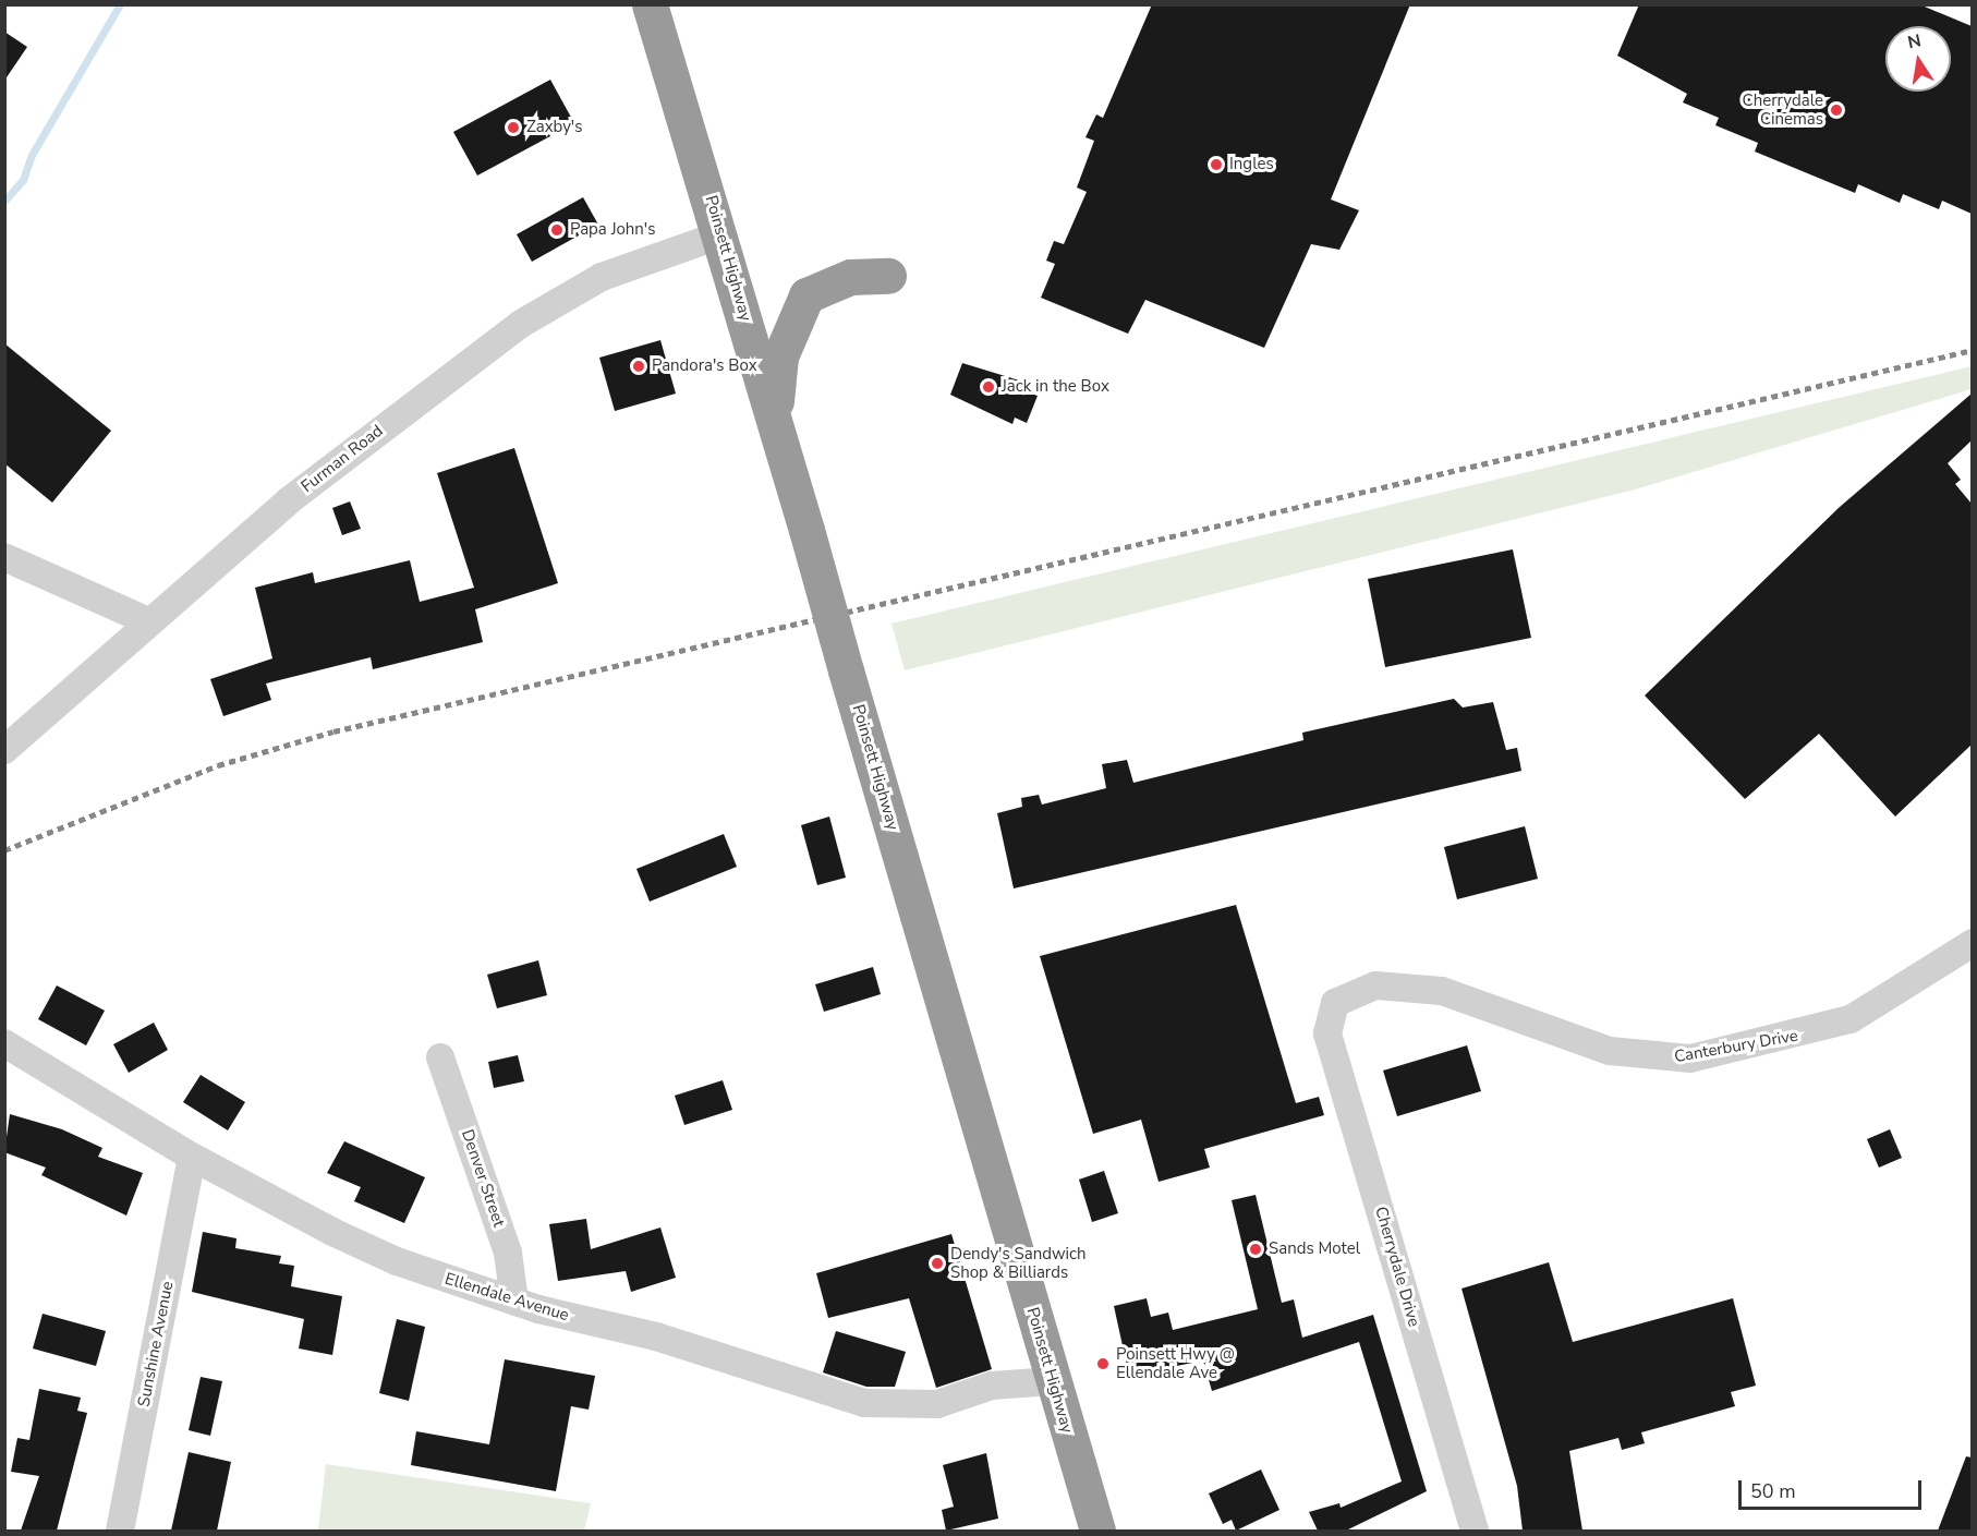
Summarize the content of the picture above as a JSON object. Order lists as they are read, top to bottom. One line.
{"streets":{"highway":["Poinsett Highway"],"street":["Furman Road","Canterbury Drive","Denver Street","Cherrydale Drive","Ellendale Avenue","Sunshine Avenue"]},"crossings":[["Poinsett Highway","Furman Road"],["Poinsett Highway","Ellendale Avenue"],["Canterbury Drive","Cherrydale Drive"],["Denver Street","Ellendale Avenue"],["Ellendale Avenue","Sunshine Avenue"]],"places":["Cherrydale Cinemas","Zaxby's","Ingles","Papa John's","Pandora's Box","Jack in the Box","Sands Motel","Dendy's Sandwich Shop & Billiards","Poinsett Hwy @ Ellendale Ave"],"scale_bar":"50 m","north":"top"}
